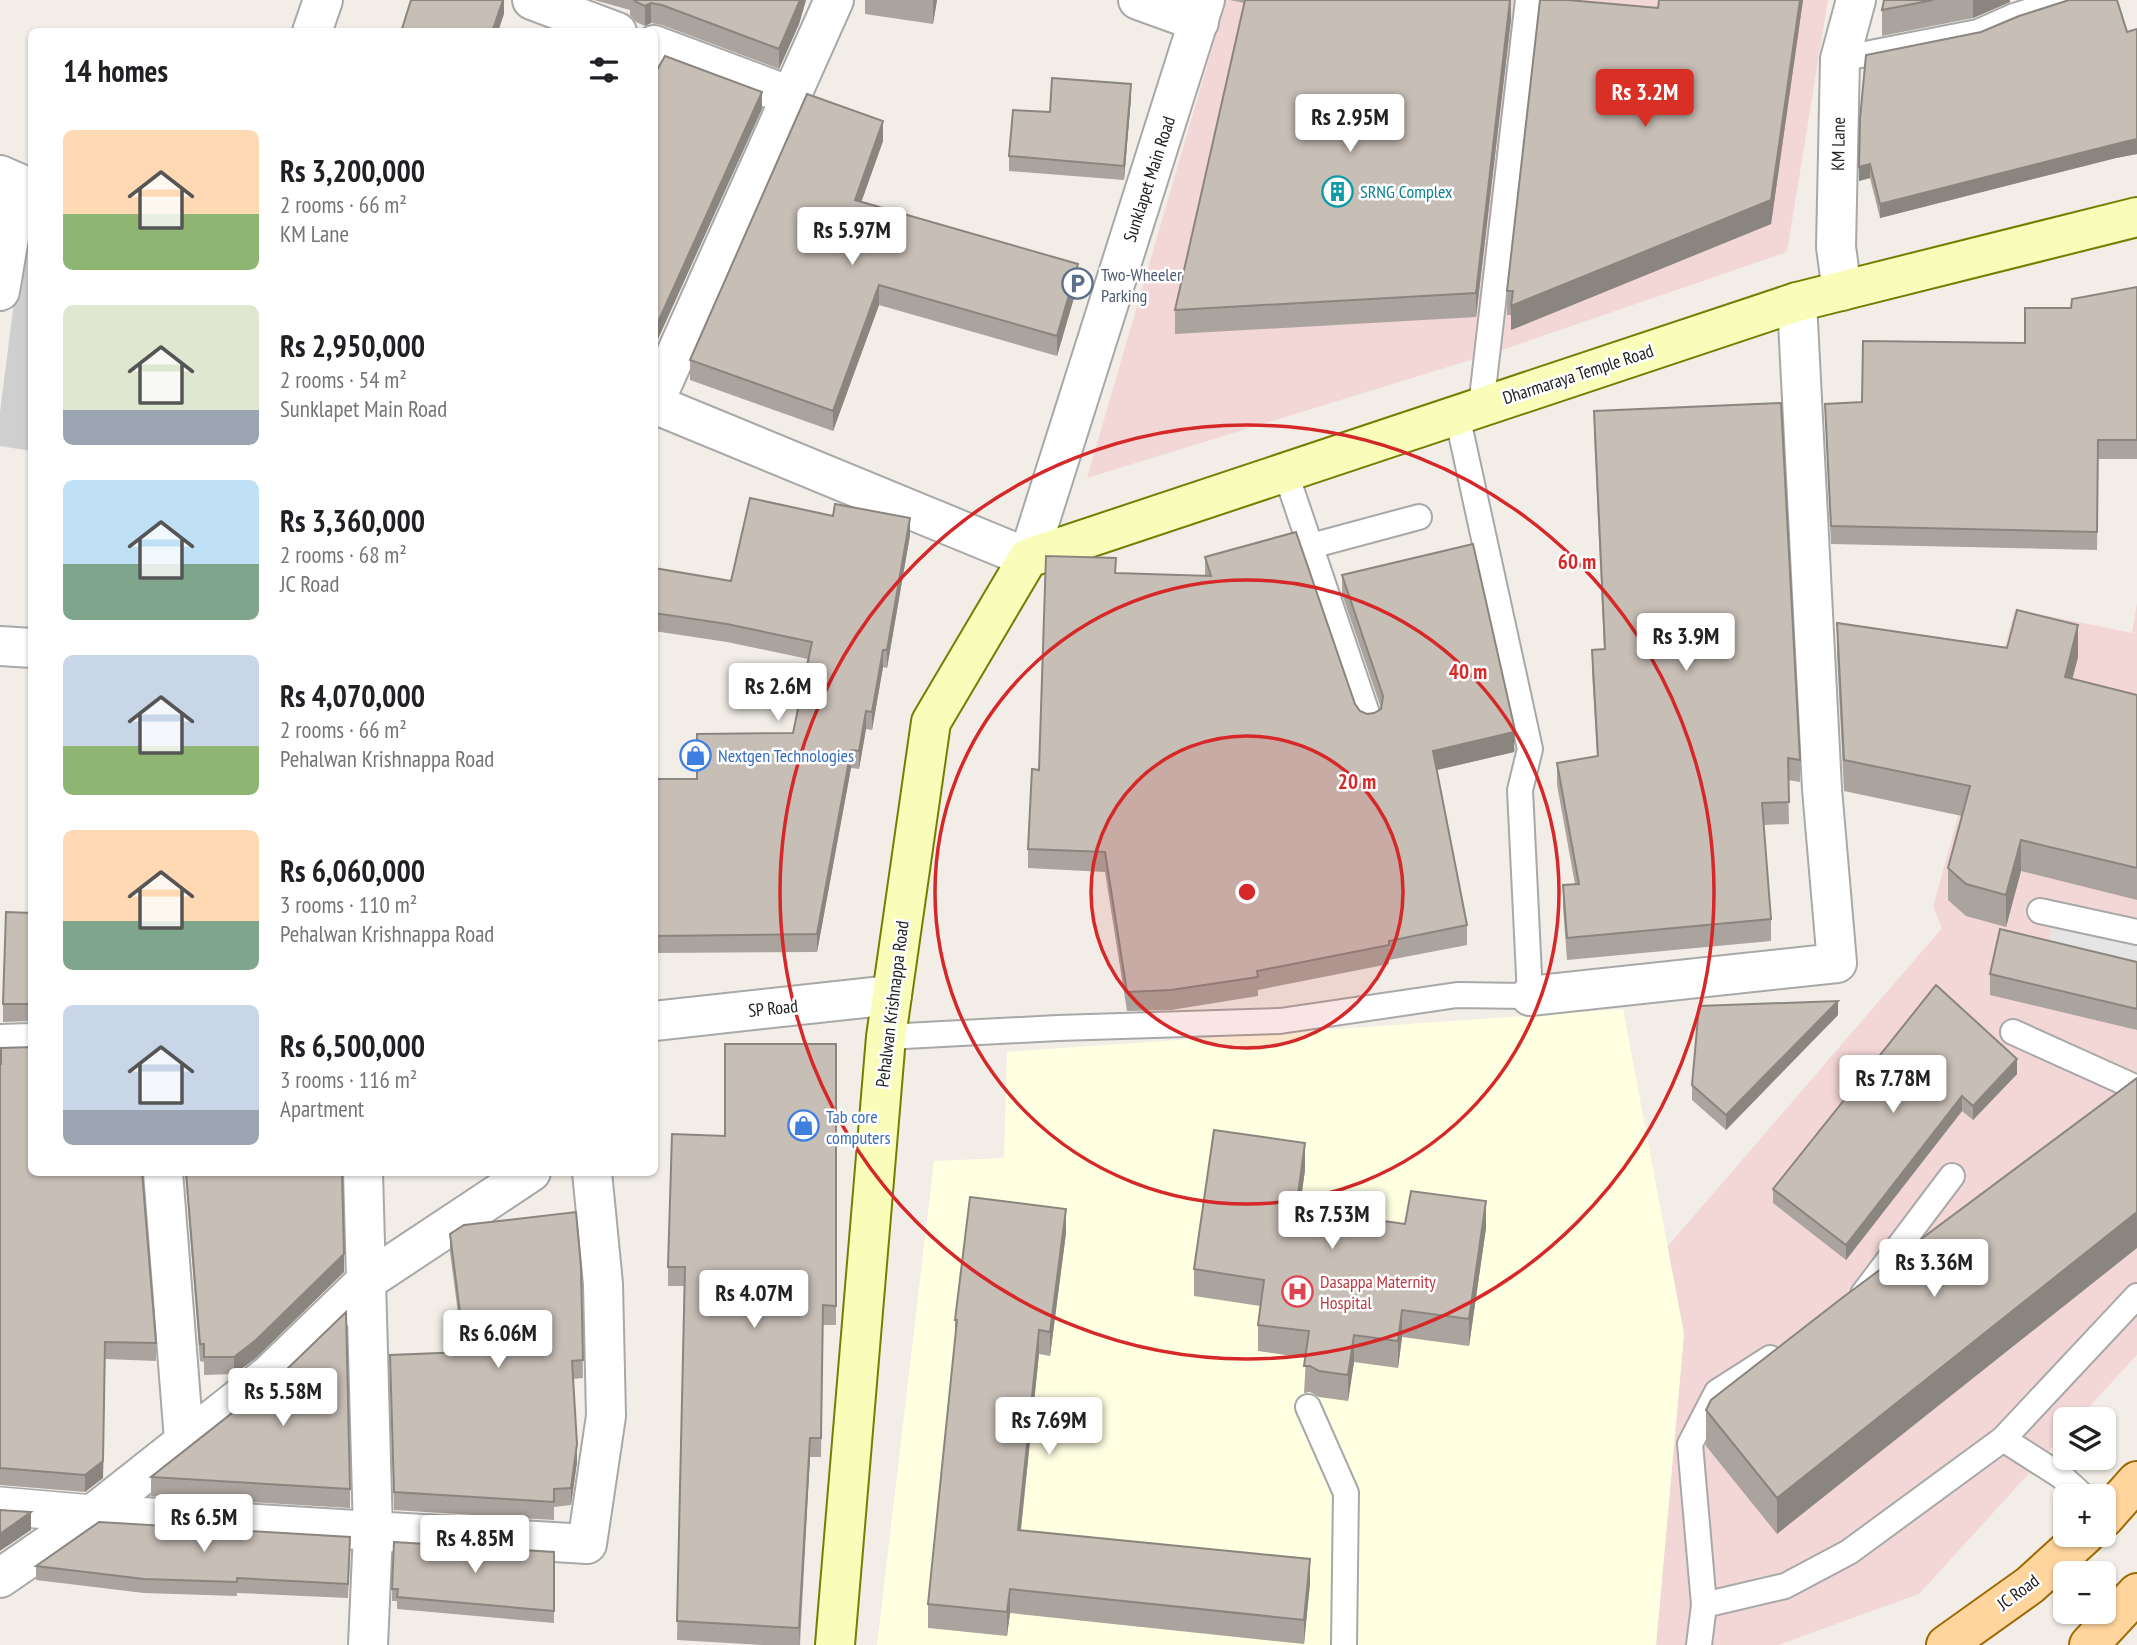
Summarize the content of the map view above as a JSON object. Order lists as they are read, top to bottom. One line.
{"streets":{"main road":["Dharmaraya Temple Road","Pehalwan Krishnappa Road","JC Road"],"street":["KM Lane","Sunklapet Main Road","SP Road"]},"crossings":[["KM Lane","Dharmaraya Temple Road"],["Sunklapet Main Road","Dharmaraya Temple Road"],["Sunklapet Main Road","Pehalwan Krishnappa Road"],["Dharmaraya Temple Road","Pehalwan Krishnappa Road"],["Pehalwan Krishnappa Road","SP Road"]],"places":{"building":["SRNG Complex"],"parking":["Two-Wheeler Parking"],"shop":["Nextgen Technologies","Tab core computers"],"hospital":["Dasappa Maternity Hospital"]},"page":{"heading":"14 homes","price":["Rs 3.2M","Rs 2.95M","Rs 5.97M","Rs 3.9M","Rs 2.6M","Rs 7.78M","Rs 7.53M","Rs 3.36M","Rs 4.07M","Rs 6.06M","Rs 5.58M","Rs 7.69M","Rs 6.5M","Rs 4.85M"],"list":[{"name":"Rs 3,200,000","note":"2 rooms · 66 m² · KM Lane"},{"name":"Rs 2,950,000","note":"2 rooms · 54 m² · Sunklapet Main Road"},{"name":"Rs 3,360,000","note":"2 rooms · 68 m² · JC Road"},{"name":"Rs 4,070,000","note":"2 rooms · 66 m² · Pehalwan Krishnappa Road"},{"name":"Rs 6,060,000","note":"3 rooms · 110 m² · Pehalwan Krishnappa Road"},{"name":"Rs 6,500,000","note":"3 rooms · 116 m² · Apartment"}],"map_buttons":["+","−"]},"rings":["60 m","40 m","20 m"]}
